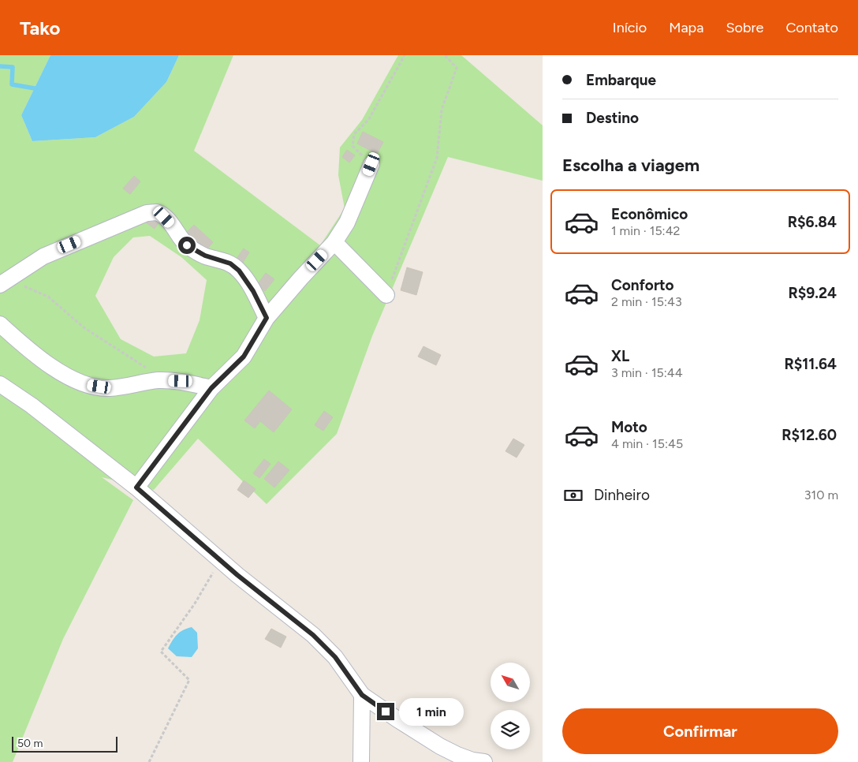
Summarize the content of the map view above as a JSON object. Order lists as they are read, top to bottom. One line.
{"scale_bar":"50 m","north":"top left","page":{"header":"Tako","nav":["Início","Mapa","Sobre","Contato"],"banner":["Embarque","Destino"],"heading":"Escolha a viagem","list":[{"name":"Econômico","note":"1 min · 15:42","value":"R$6.84"},{"name":"Conforto","note":"2 min · 15:43","value":"R$9.24"},{"name":"XL","note":"3 min · 15:44","value":"R$11.64"},{"name":"Moto","note":"4 min · 15:45","value":"R$12.60"}],"pay":["Dinheiro","310 m"],"bubble":"1 min","buttons":"Confirmar","scale":"50 m"}}
